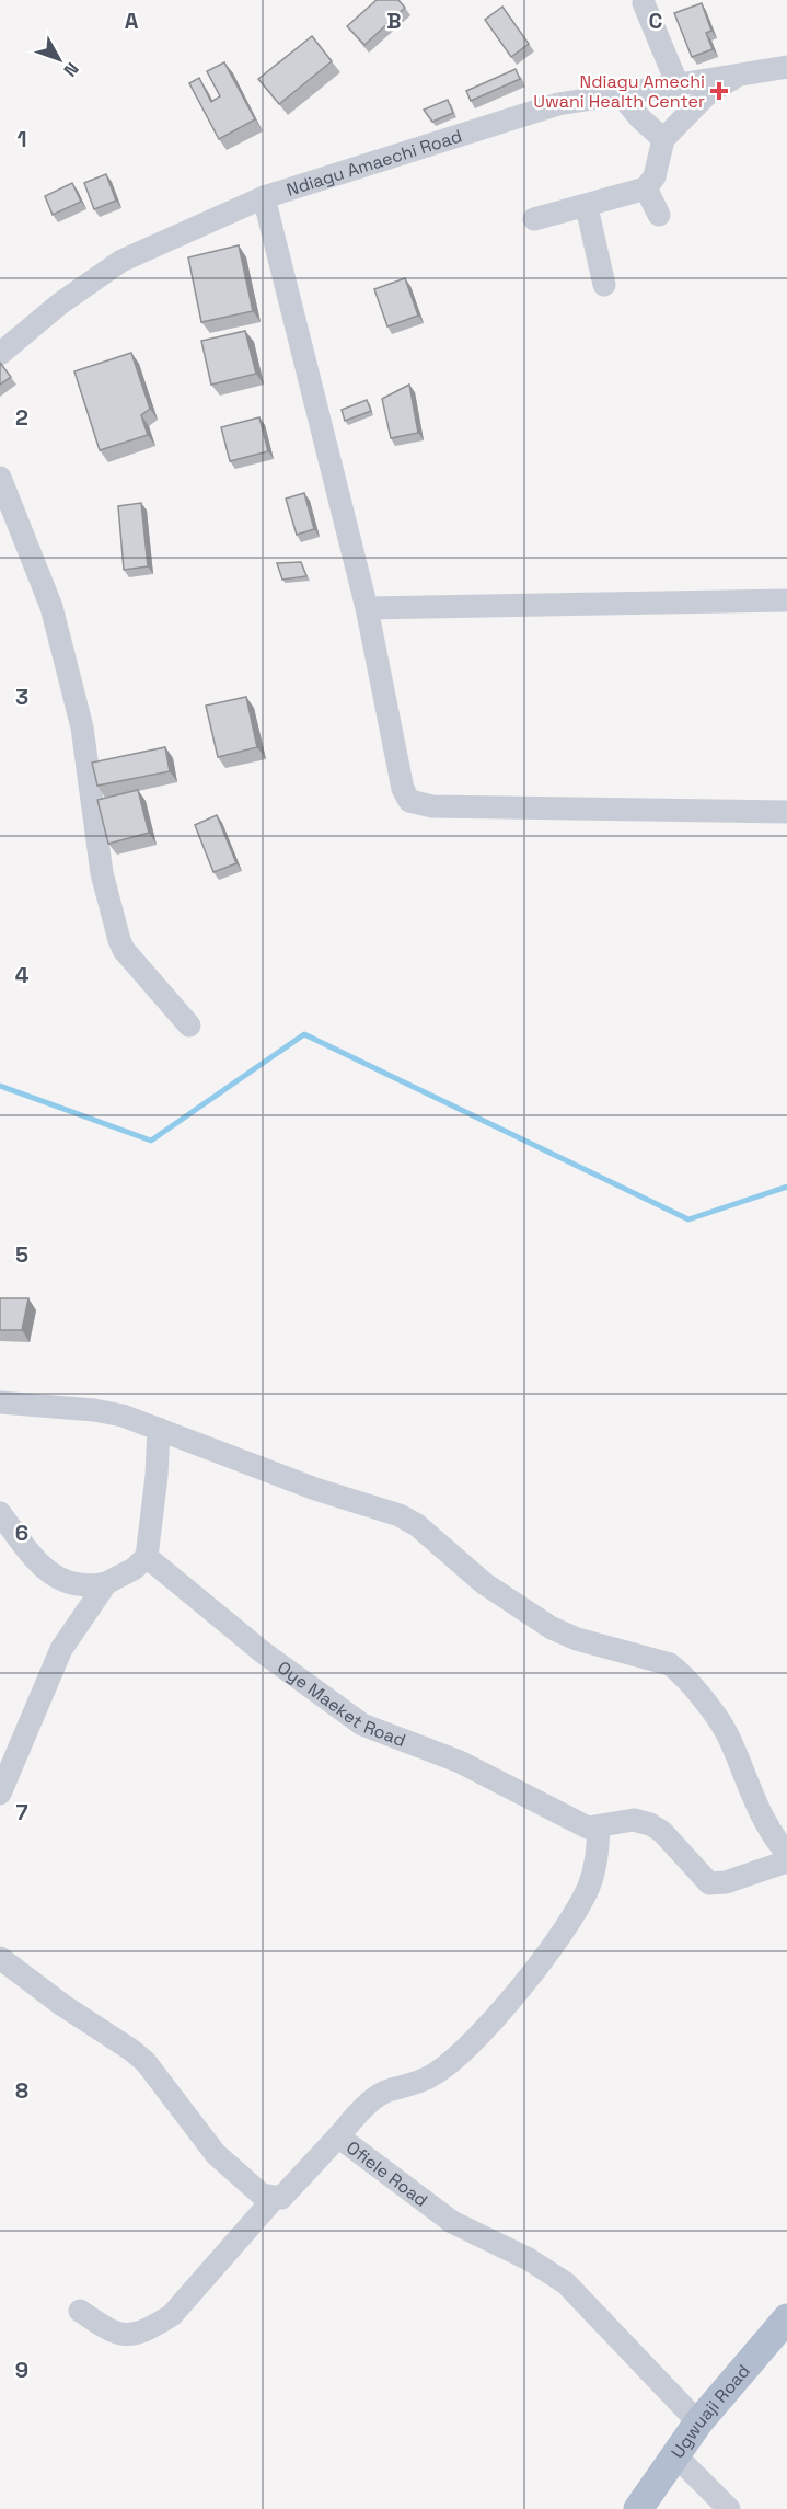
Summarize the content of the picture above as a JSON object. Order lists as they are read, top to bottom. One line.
{"streets":{"main road":["Ugwuaji Road"],"street":["Ndiagu Amaechi Road","Oye Maeket Road","Ofiele Road"]},"crossings":[["Ofiele Road","Ugwuaji Road"]],"places":{"health":["Ndiagu Amechi Uwani Health Center"]},"north":"bottom right","grid":{"columns":["A","B","C"],"rows":["1","2","3","4","5","6","7","8","9"]}}
